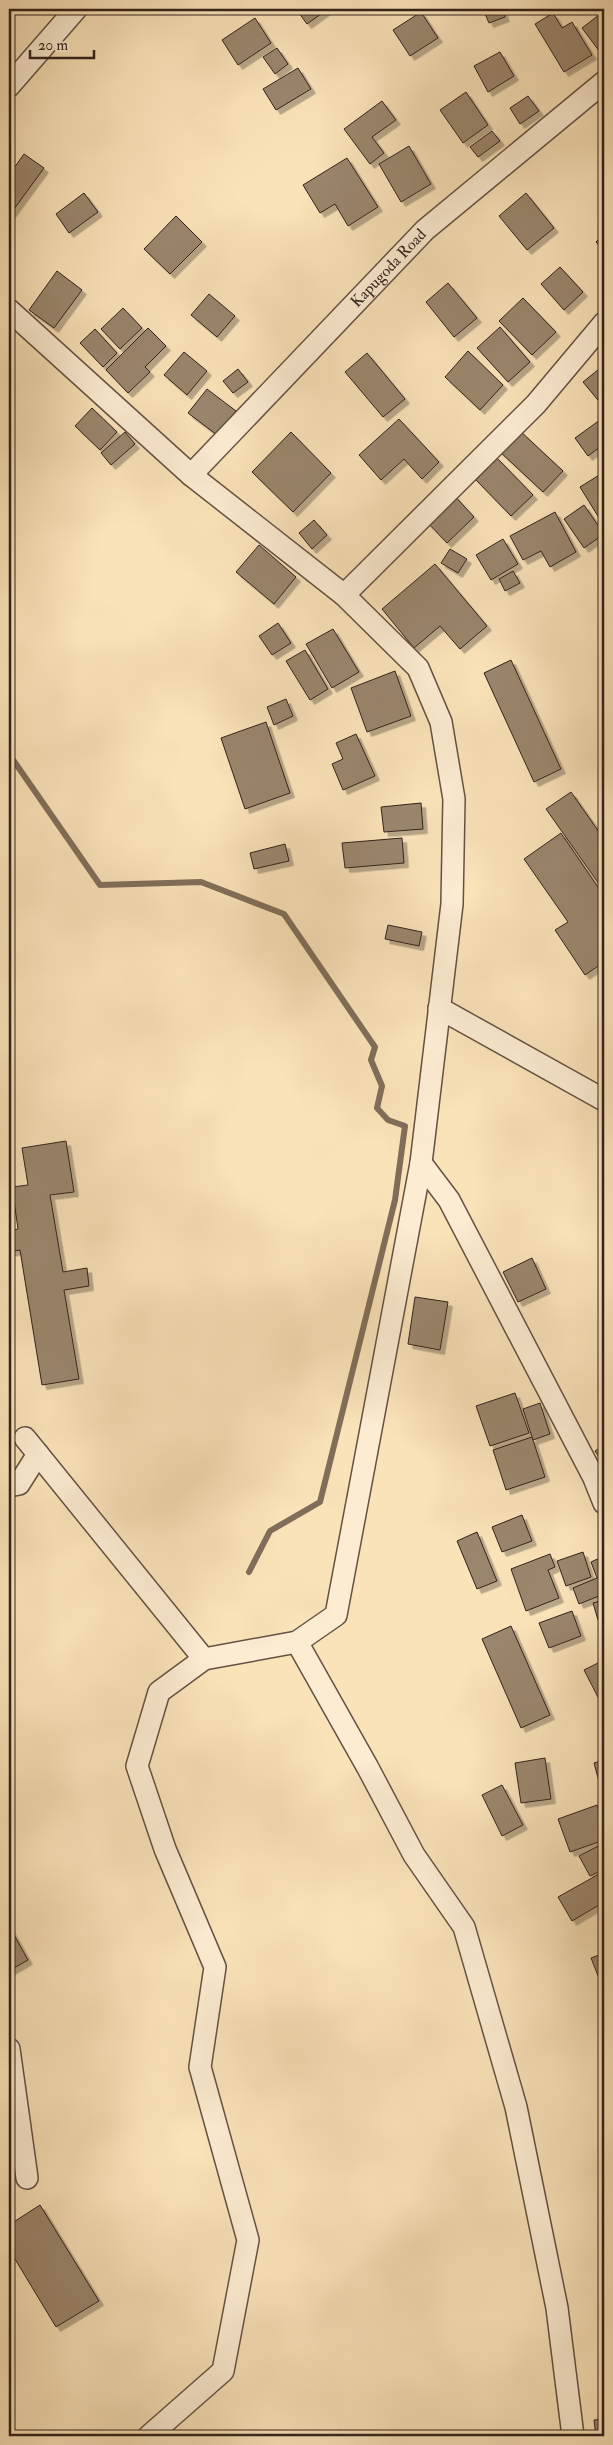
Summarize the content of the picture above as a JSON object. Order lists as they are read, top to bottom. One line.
{"streets":{"street":["Kapugoda Road"]},"scale_bar":"20 m"}
